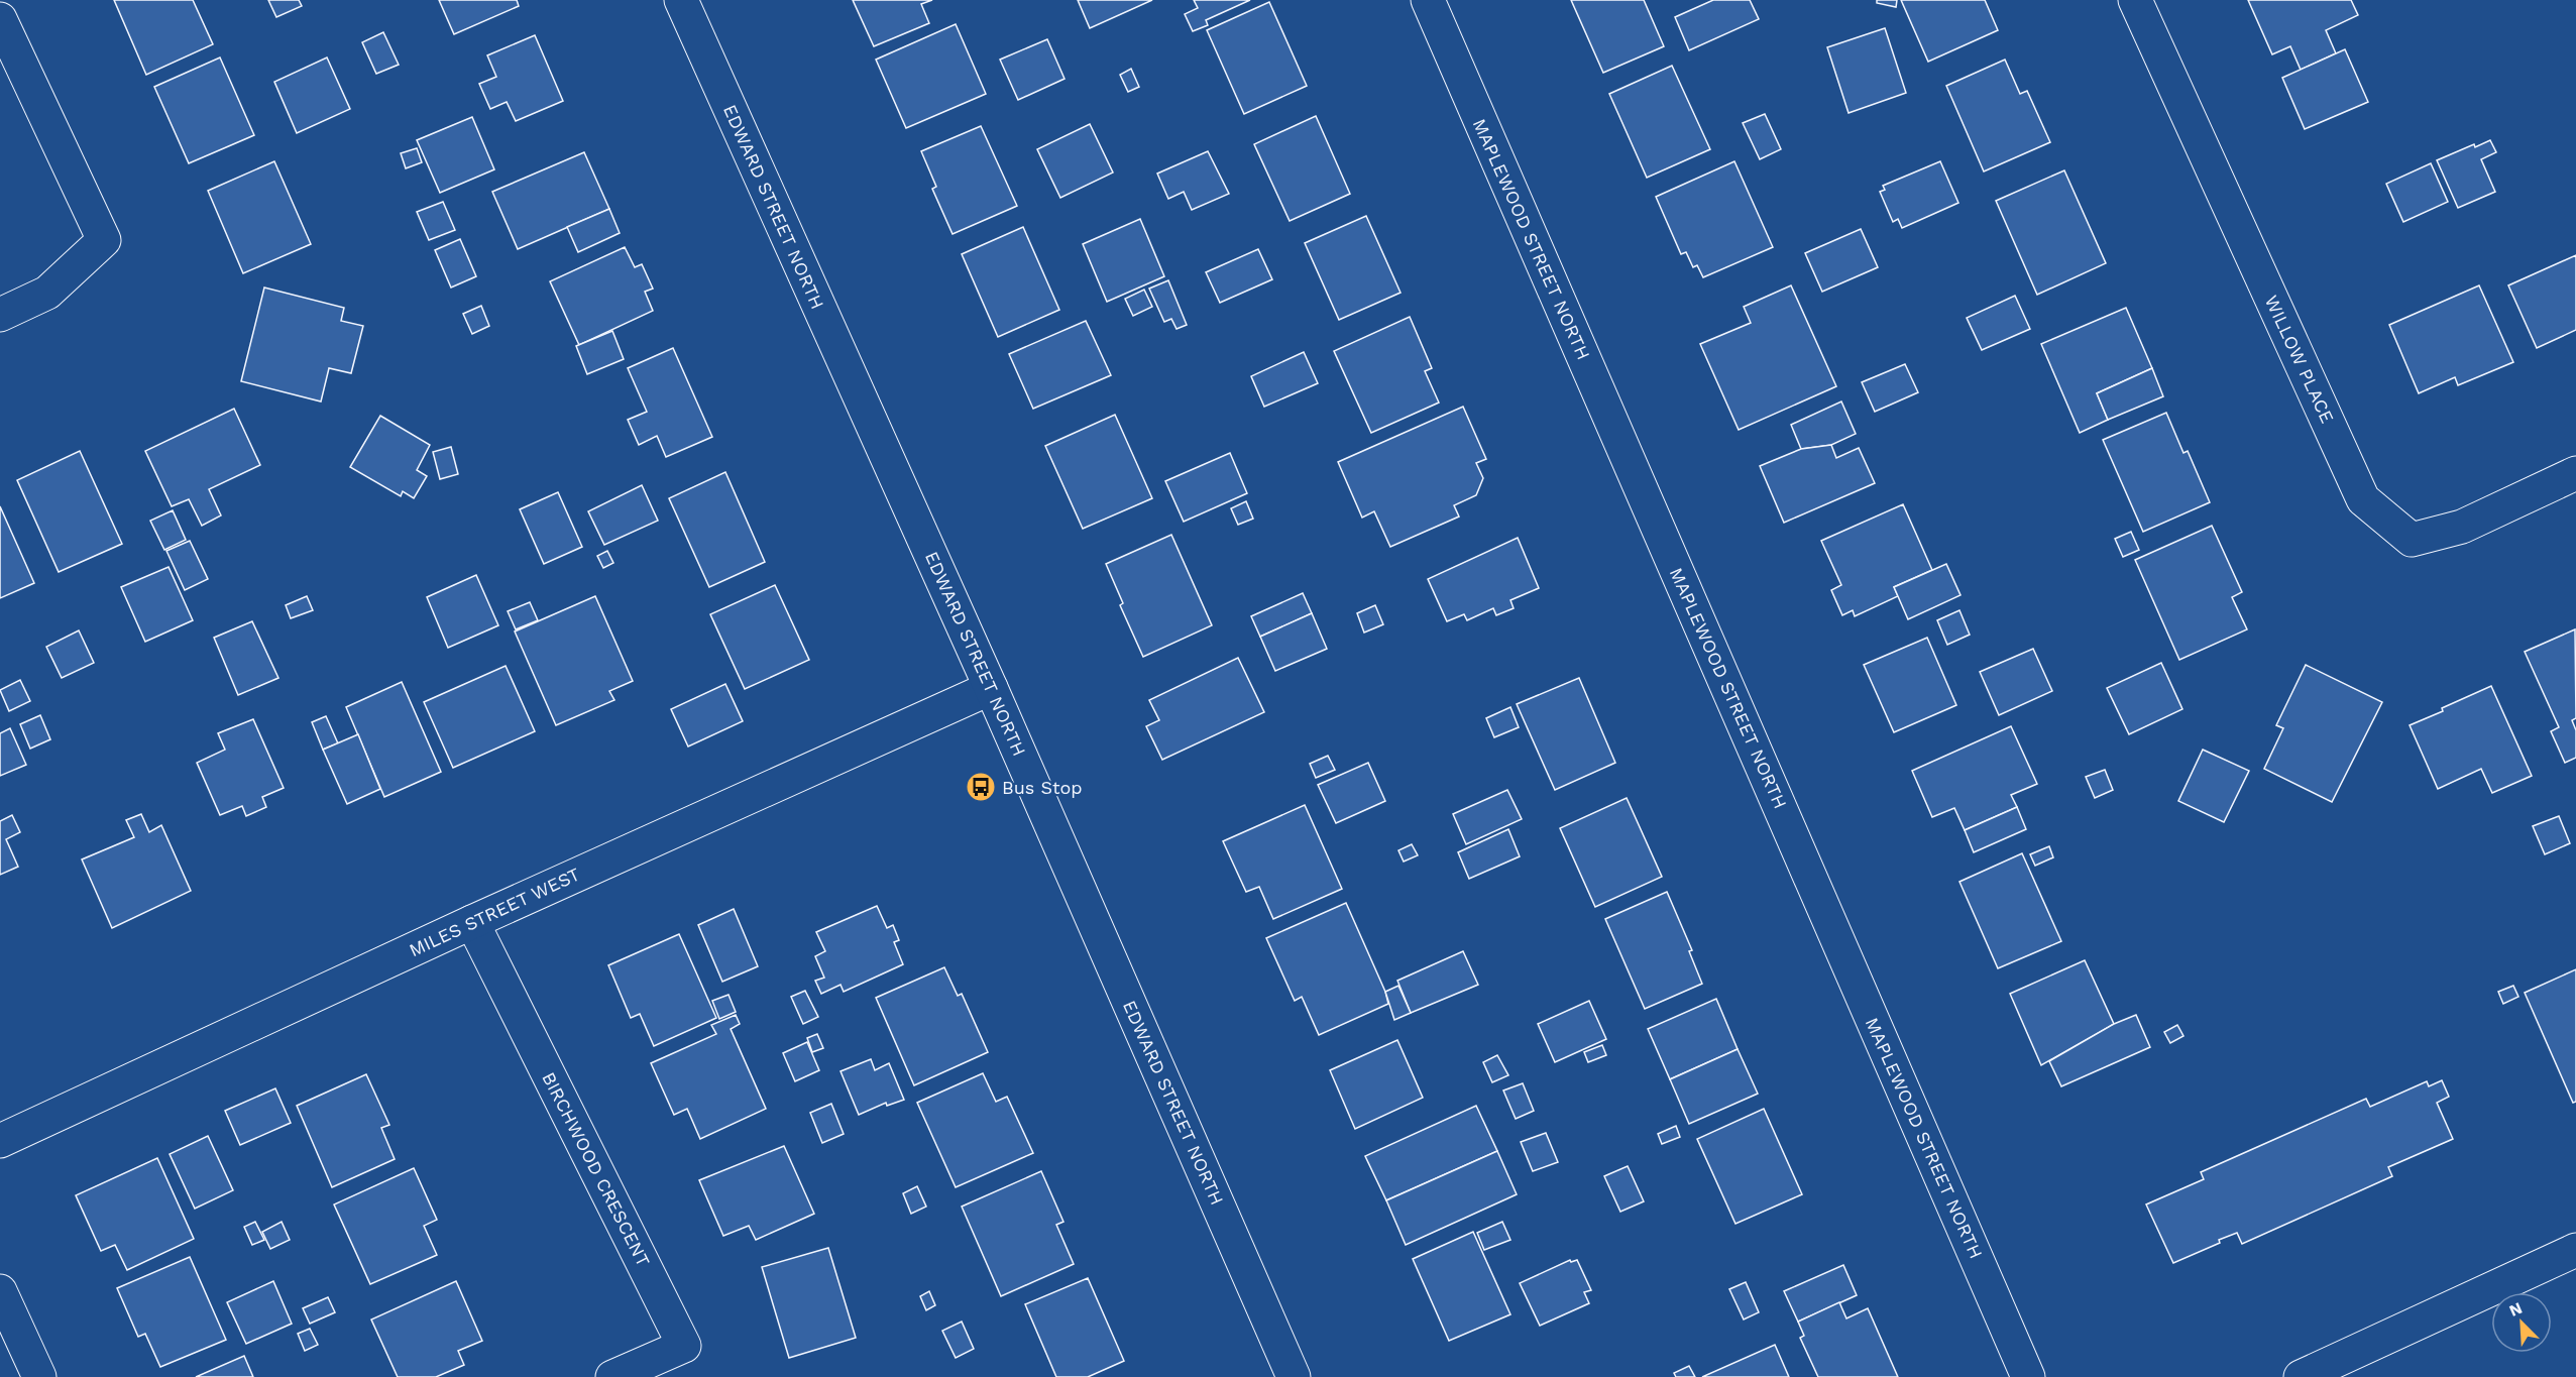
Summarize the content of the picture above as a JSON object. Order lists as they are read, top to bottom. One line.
{"streets":{"street":["EDWARD STREET NORTH","MAPLEWOOD STREET NORTH","WILLOW PLACE","MILES STREET WEST","BIRCHWOOD CRESCENT"]},"crossings":[["EDWARD STREET NORTH","MILES STREET WEST"],["MILES STREET WEST","BIRCHWOOD CRESCENT"]],"places":{"bus stop":["Bus Stop"]},"north":"top left"}
